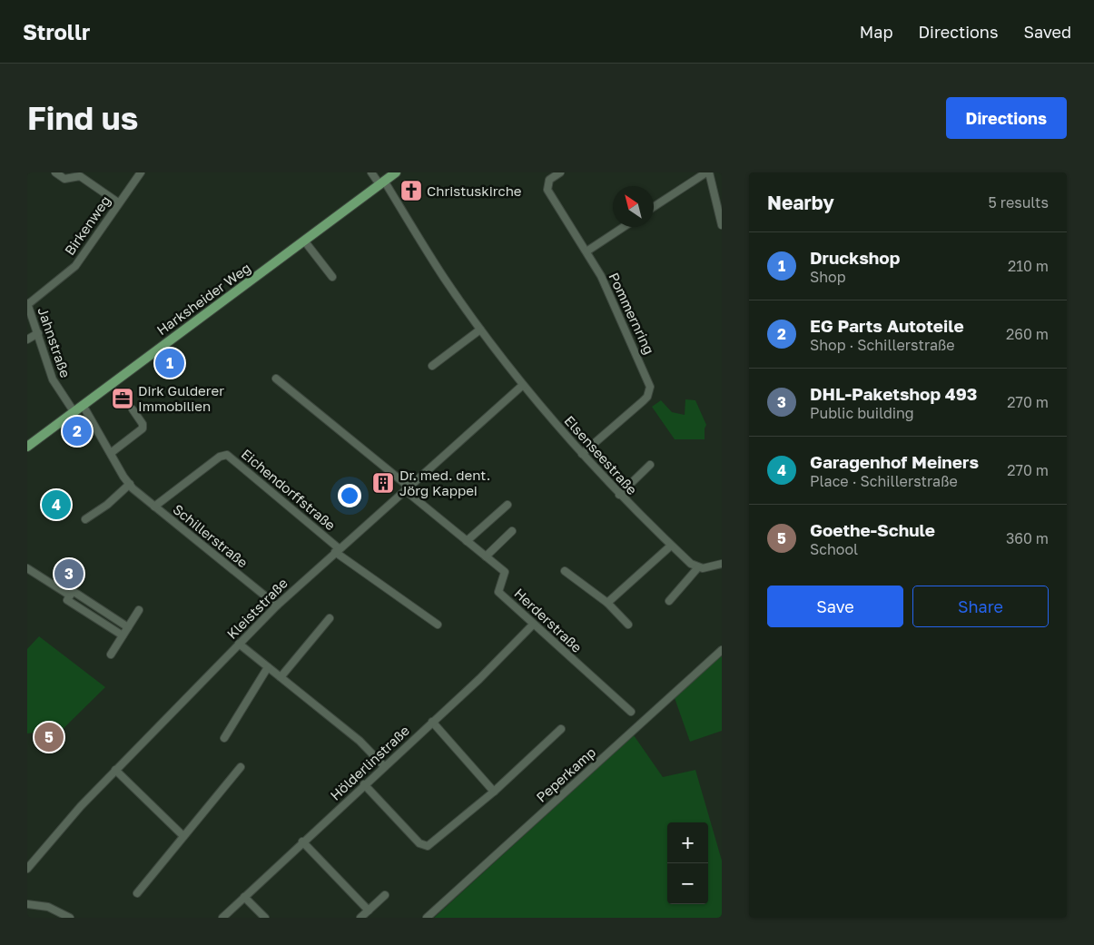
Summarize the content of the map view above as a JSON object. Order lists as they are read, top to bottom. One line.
{"streets":{"main road":["Harksheider Weg"],"street":["Birkenweg","Pommernring","Jahnstraße","Elsenseestraße","Eichendorffstraße","Schillerstraße","Kleiststraße","Herderstraße","Hölderlinstraße","Peperkamp"]},"crossings":[["Birkenweg","Jahnstraße"],["Harksheider Weg","Jahnstraße"],["Harksheider Weg","Elsenseestraße"],["Harksheider Weg","Schillerstraße"],["Pommernring","Elsenseestraße"],["Elsenseestraße","Kleiststraße"],["Eichendorffstraße","Schillerstraße"],["Eichendorffstraße","Kleiststraße"],["Schillerstraße","Kleiststraße"],["Kleiststraße","Herderstraße"],["Herderstraße","Hölderlinstraße"]],"places":{"church":["Christuskirche"],"office":["Dirk Gulderer Immobilien"],"building":["Dr. med. dent. Jörg Kappei"]},"north":"top left","page":{"header":"Strollr","nav":["Map","Directions","Saved"],"buttons":["Directions",["Save","Share"]],"title":"Find us","heading":["Nearby","5 results"],"list":[{"mark":"1","name":"Druckshop","note":"Shop","value":"210 m"},{"mark":"2","name":"EG Parts Autoteile","note":"Shop · Schillerstraße","value":"260 m"},{"mark":"3","name":"DHL-Paketshop 493","note":"Public building","value":"270 m"},{"mark":"4","name":"Garagenhof Meiners","note":"Place · Schillerstraße","value":"270 m"},{"mark":"5","name":"Goethe-Schule","note":"School","value":"360 m"}],"pins":["1","2","4","3","5"],"map_buttons":["+","−"]}}
